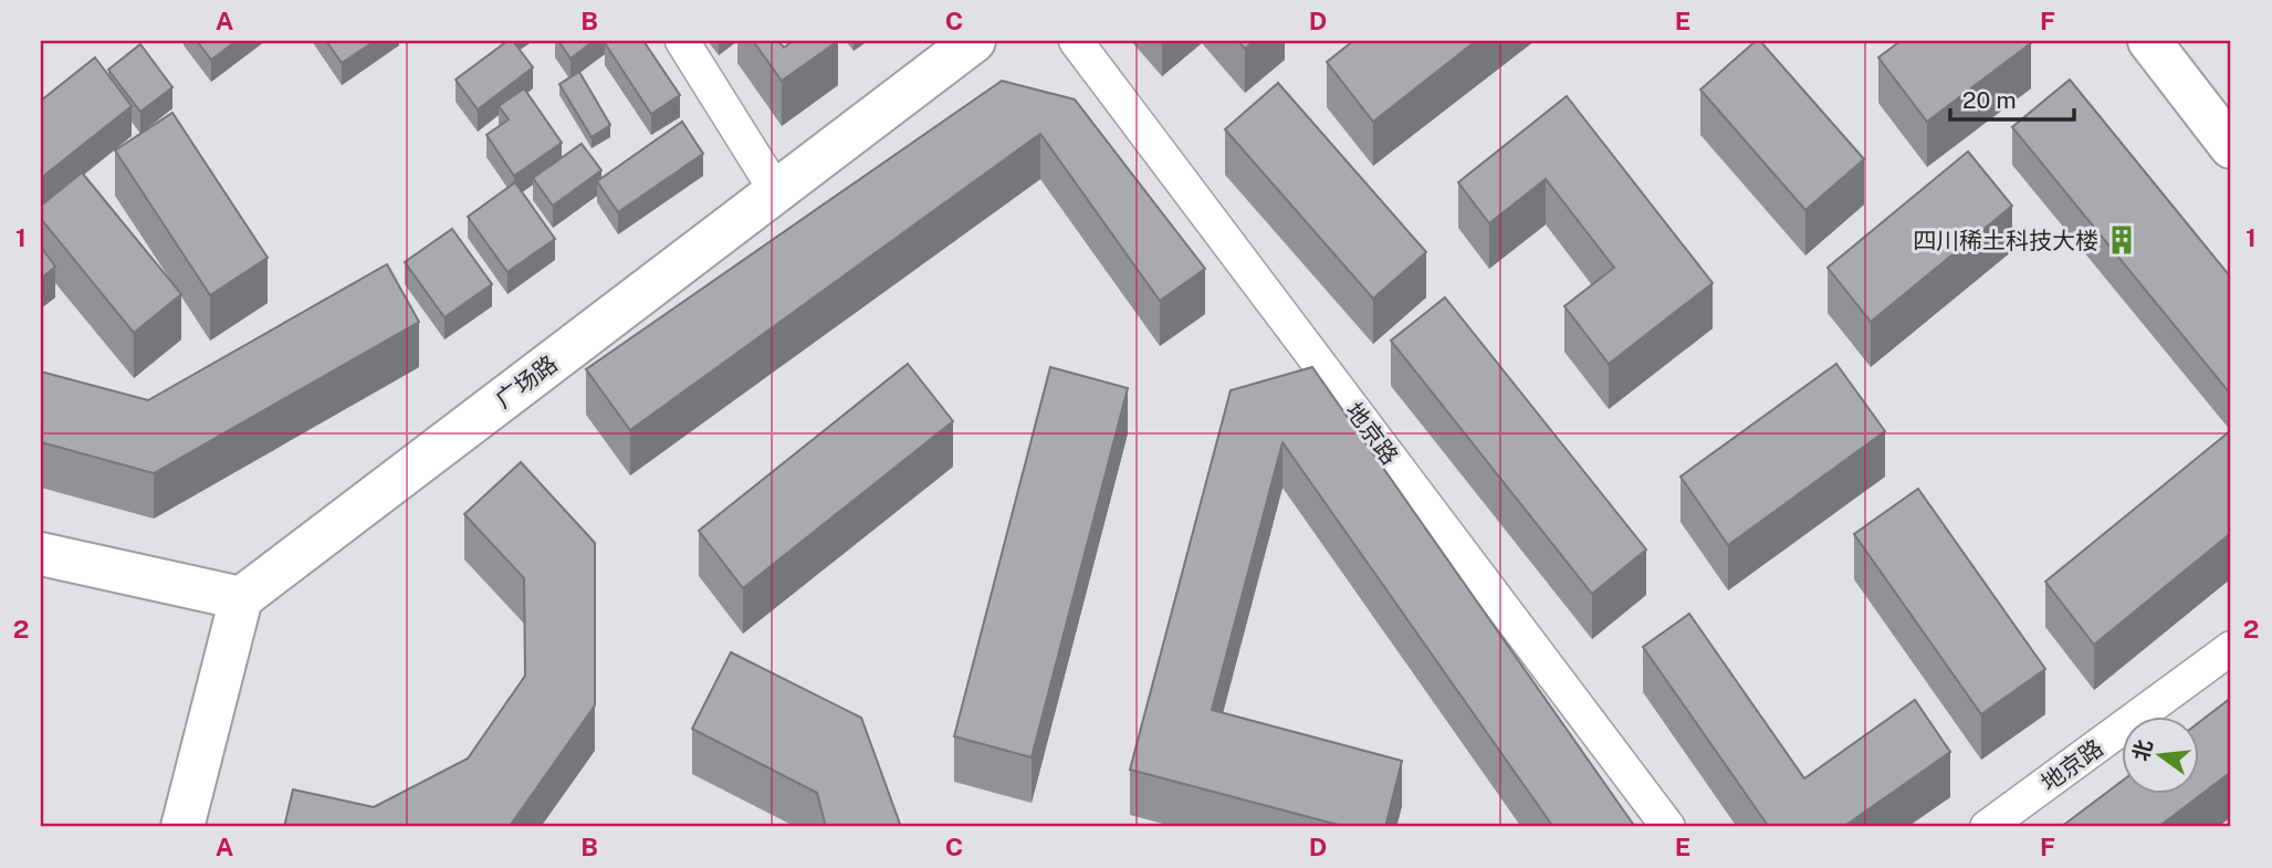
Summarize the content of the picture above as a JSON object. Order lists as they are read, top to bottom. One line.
{"streets":{"street":["广场路","地京路"]},"places":{"building":["四川稀土科技大楼"]},"scale_bar":"20 m","north":"left","grid":{"columns":["A","B","C","D","E","F"],"rows":["1","2"]}}
